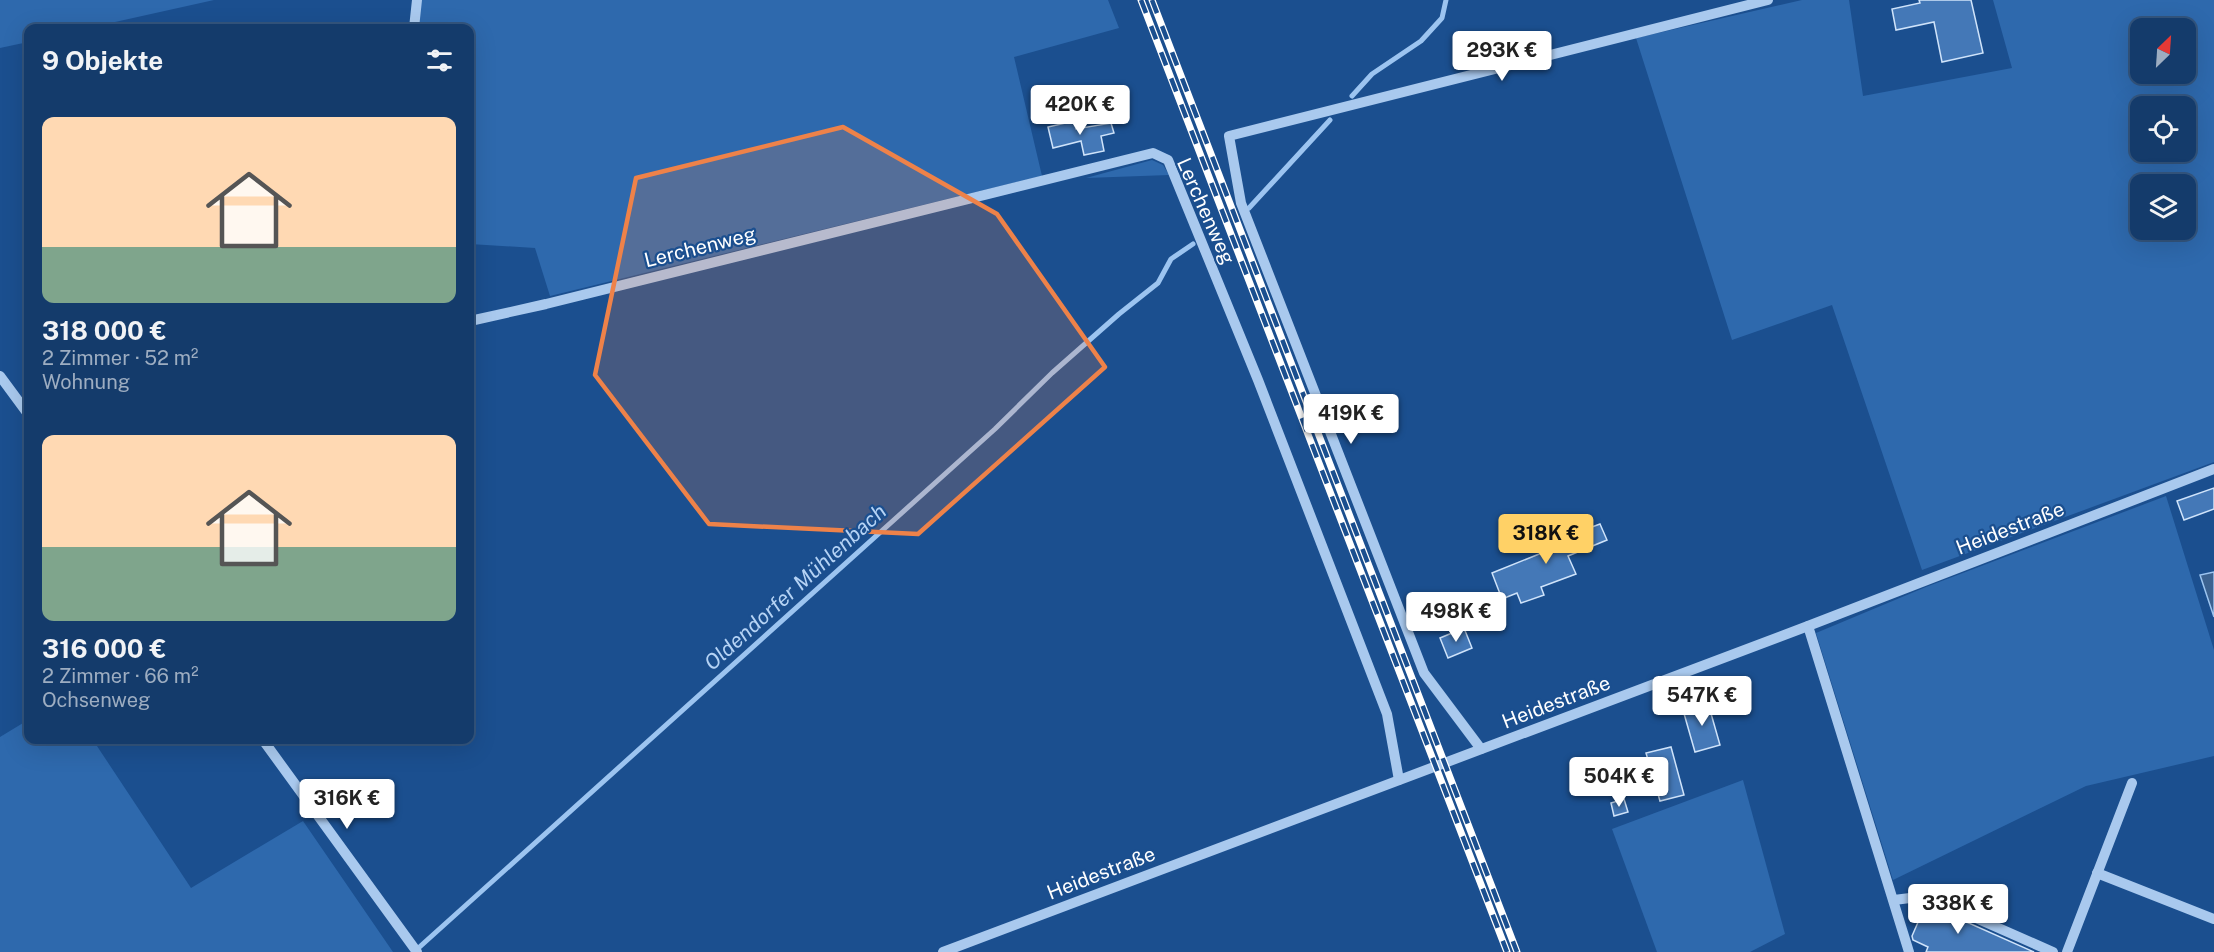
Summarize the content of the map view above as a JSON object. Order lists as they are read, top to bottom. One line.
{"streets":{"street":["Lerchenweg","Heidestraße"]},"crossings":[["Lerchenweg","Heidestraße"]],"water":["Oldendorfer Mühlenbach"],"north":"top right","page":{"heading":"9 Objekte","price":["293K €","420K €","419K €","318K €","498K €","547K €","504K €","316K €","338K €"],"list":[{"name":"318 000 €","note":"2 Zimmer · 52 m² · Wohnung"},{"name":"316 000 €","note":"2 Zimmer · 66 m² · Ochsenweg"}]}}
